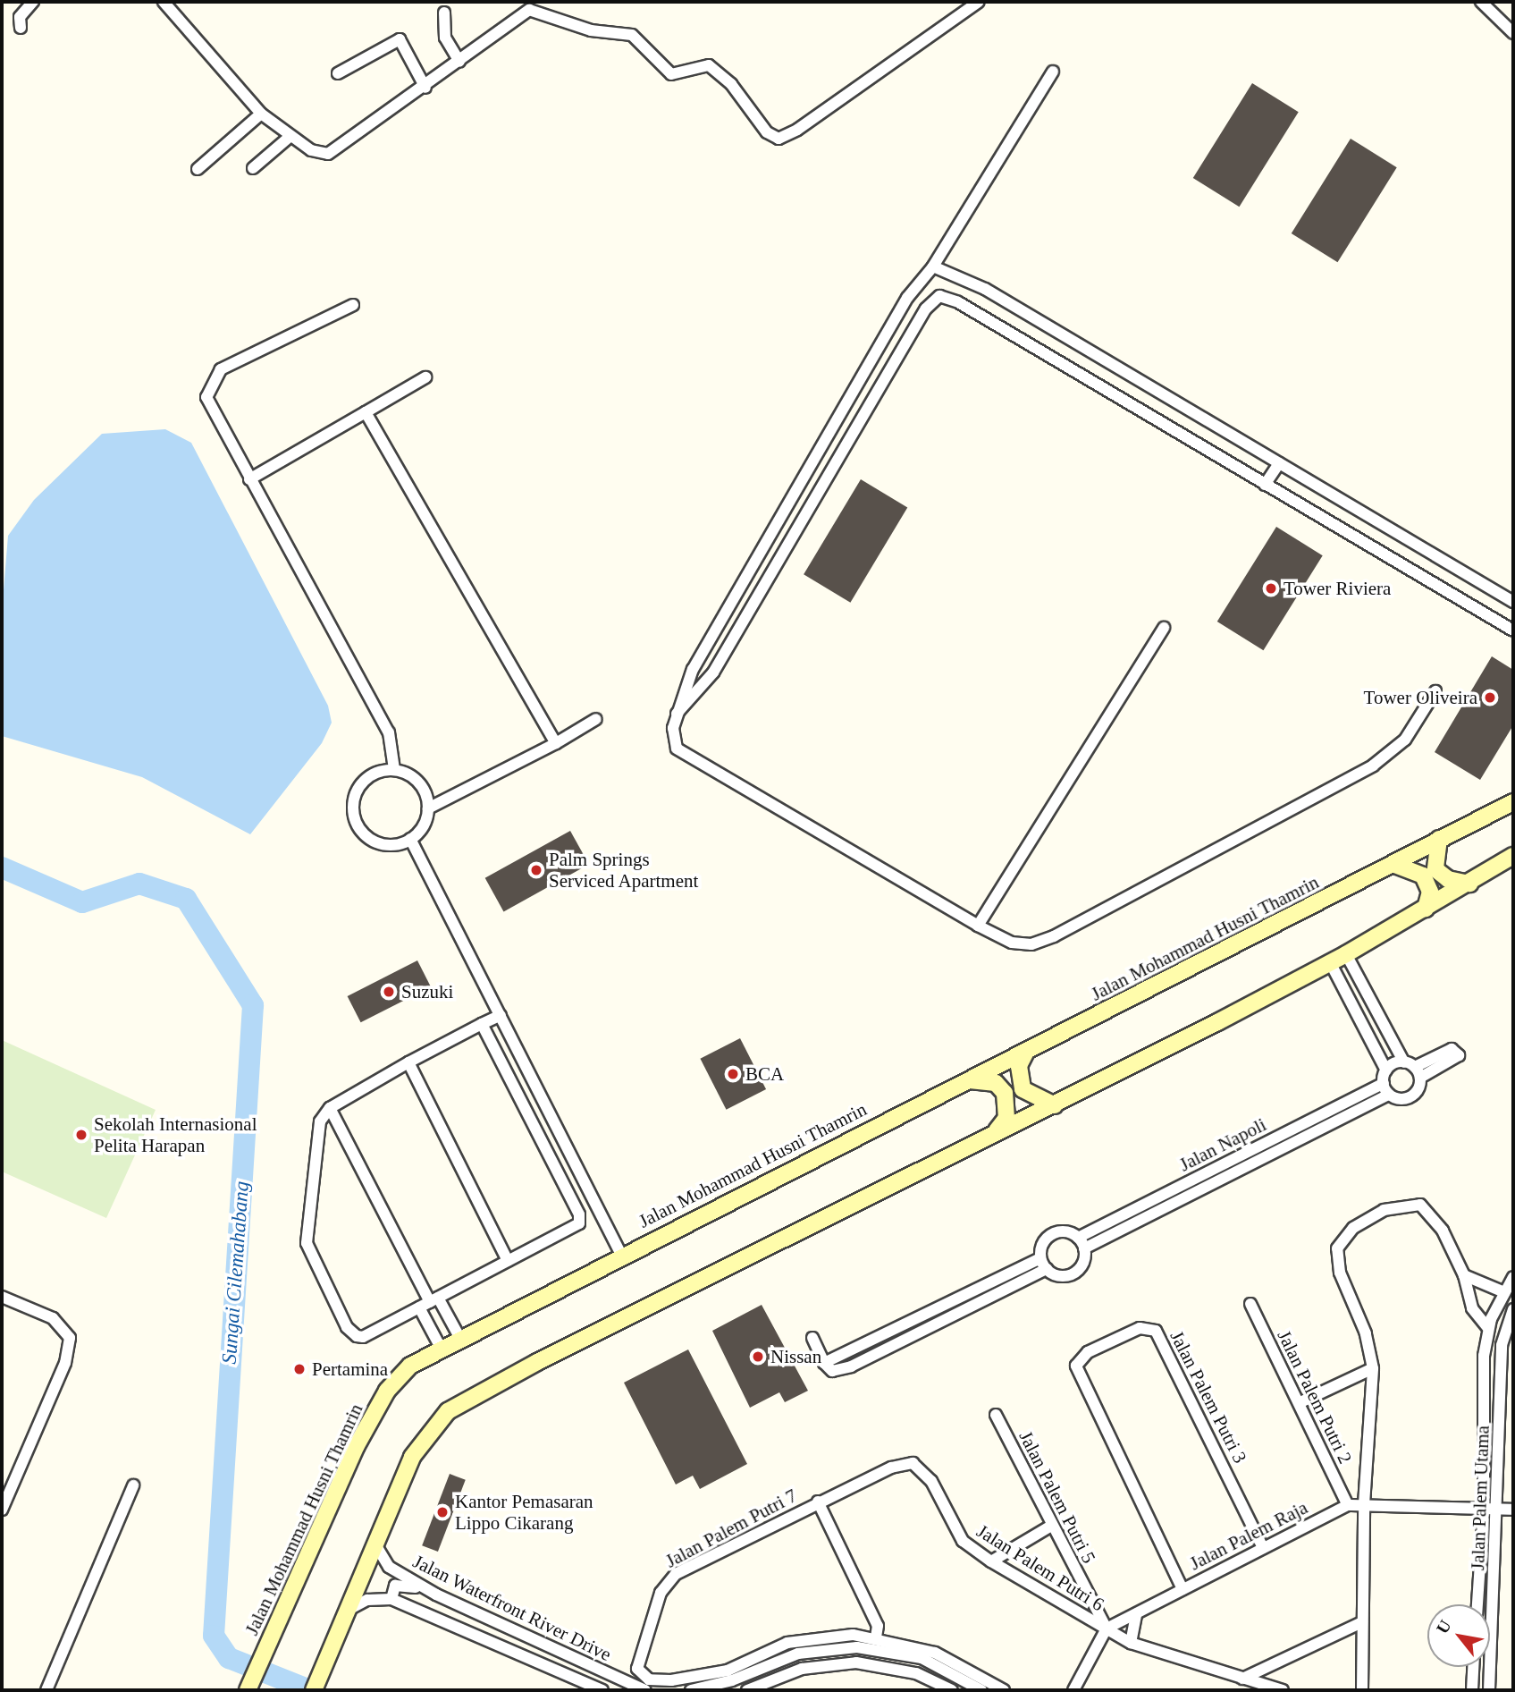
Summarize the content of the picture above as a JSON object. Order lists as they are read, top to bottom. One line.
{"streets":{"street":["Jalan Mohammad Husni Thamrin","Jalan Napoli","Jalan Palem Putri 3","Jalan Palem Putri 2","Jalan Palem Putri 5","Jalan Palem Utama","Jalan Palem Putri 7","Jalan Palem Raja","Jalan Palem Putri 6","Jalan Waterfront River Drive"]},"crossings":[["Jalan Palem Putri 3","Jalan Palem Raja"],["Jalan Palem Putri 2","Jalan Palem Raja"],["Jalan Palem Putri 5","Jalan Palem Raja"],["Jalan Palem Putri 5","Jalan Palem Putri 6"],["Jalan Palem Utama","Jalan Palem Raja"],["Jalan Palem Putri 7","Jalan Palem Putri 6"],["Jalan Palem Raja","Jalan Palem Putri 6"]],"water":["Sungai Cilemahabang"],"places":["Tower Riviera","Tower Oliveira","Palm Springs Serviced Apartment","Suzuki","BCA","Sekolah Internasional Pelita Harapan","Nissan","Pertamina","Kantor Pemasaran Lippo Cikarang"],"north":"top left"}
